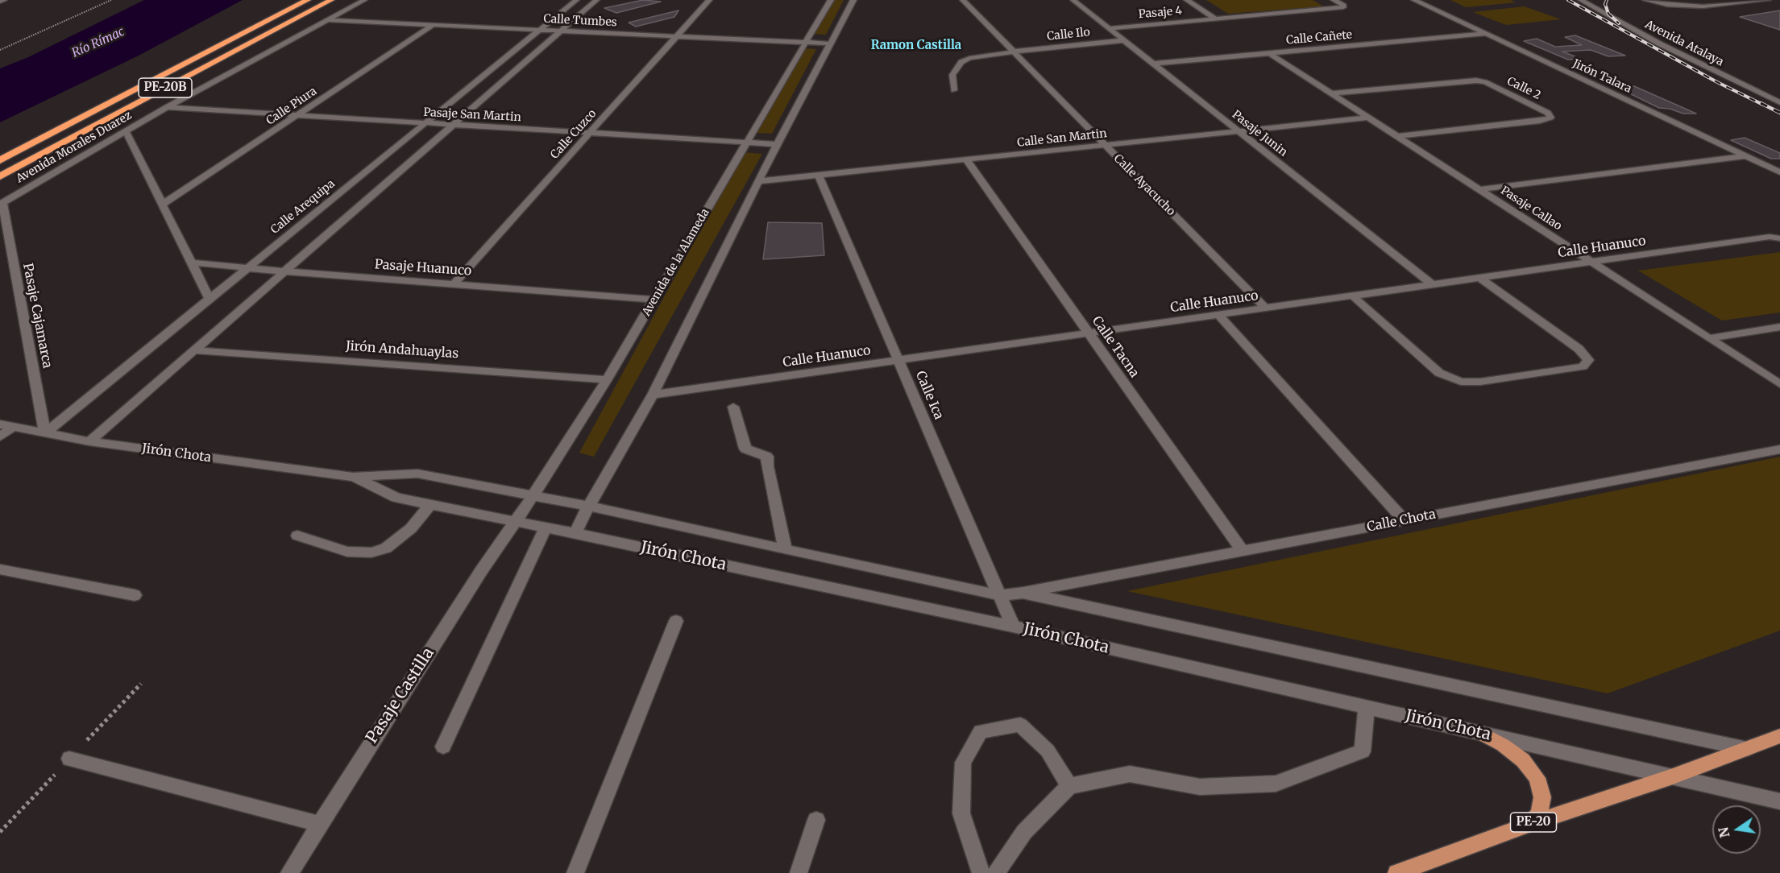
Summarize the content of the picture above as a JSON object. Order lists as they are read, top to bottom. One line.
{"streets":{"highway":["PE-20B","Avenida Morales Duarez"],"main road":["PE-20"],"street":["Pasaje 4","Calle Tumbes","Calle Ilo","Calle Cañete","Avenida Atalaya","Jirón Talara","Calle 2","Calle Piura","Pasaje San Martin","Pasaje Junin","Calle Cuzco","Calle San Martin","Calle Ayacucho","Calle Arequipa","Pasaje Callao","Calle Huanuco","Avenida de la Alameda","Pasaje Huanuco","Pasaje Cajamarca","Calle Tacna","Jirón Andahuaylas","Calle Ica","Jirón Chota","Calle Chota","Pasaje Castilla"]},"crossings":[["Pasaje 4","Pasaje Junin"],["Calle Tumbes","Calle Piura"],["Calle Tumbes","Calle Cuzco"],["Calle Tumbes","Avenida Morales Duarez"],["Calle Tumbes","Calle Arequipa"],["Calle Tumbes","Avenida de la Alameda"],["Calle Ilo","Pasaje Junin"],["Calle Ilo","Calle Ayacucho"],["Calle Cañete","Jirón Talara"],["Calle Cañete","Pasaje Junin"],["Calle Cañete","Pasaje Callao"],["Calle 2","Pasaje Callao"],["Calle Piura","Pasaje San Martin"],["Pasaje San Martin","Calle Cuzco"],["Pasaje San Martin","Avenida Morales Duarez"],["Pasaje San Martin","Calle Arequipa"],["Pasaje San Martin","Avenida de la Alameda"],["Pasaje Junin","Calle San Martin"],["Pasaje Junin","Calle Huanuco"],["Calle Cuzco","Pasaje Huanuco"],["Calle San Martin","Calle Ayacucho"],["Calle San Martin","Pasaje Callao"],["Calle San Martin","Calle Tacna"],["Calle San Martin","Calle Ica"],["Avenida Morales Duarez","Pasaje Cajamarca"],["Calle Ayacucho","Calle Huanuco"],["Calle Arequipa","Pasaje Huanuco"],["Calle Arequipa","Pasaje Cajamarca"],["Calle Arequipa","Jirón Chota"],["Pasaje Callao","Calle Huanuco"],["Calle Huanuco","Calle Tacna"],["Calle Huanuco","Calle Ica"],["Avenida de la Alameda","Pasaje Huanuco"],["Avenida de la Alameda","Jirón Andahuaylas"],["Avenida de la Alameda","Jirón Chota"],["Avenida de la Alameda","Pasaje Castilla"],["Pasaje Cajamarca","Jirón Chota"],["Calle Tacna","Calle Chota"],["Calle Ica","Jirón Chota"],["Jirón Chota","Calle Chota"],["Jirón Chota","Pasaje Castilla"],["Jirón Chota","PE-20"]],"districts":["Ramon Castilla"],"water":["Río Rímac"],"north":"left"}
